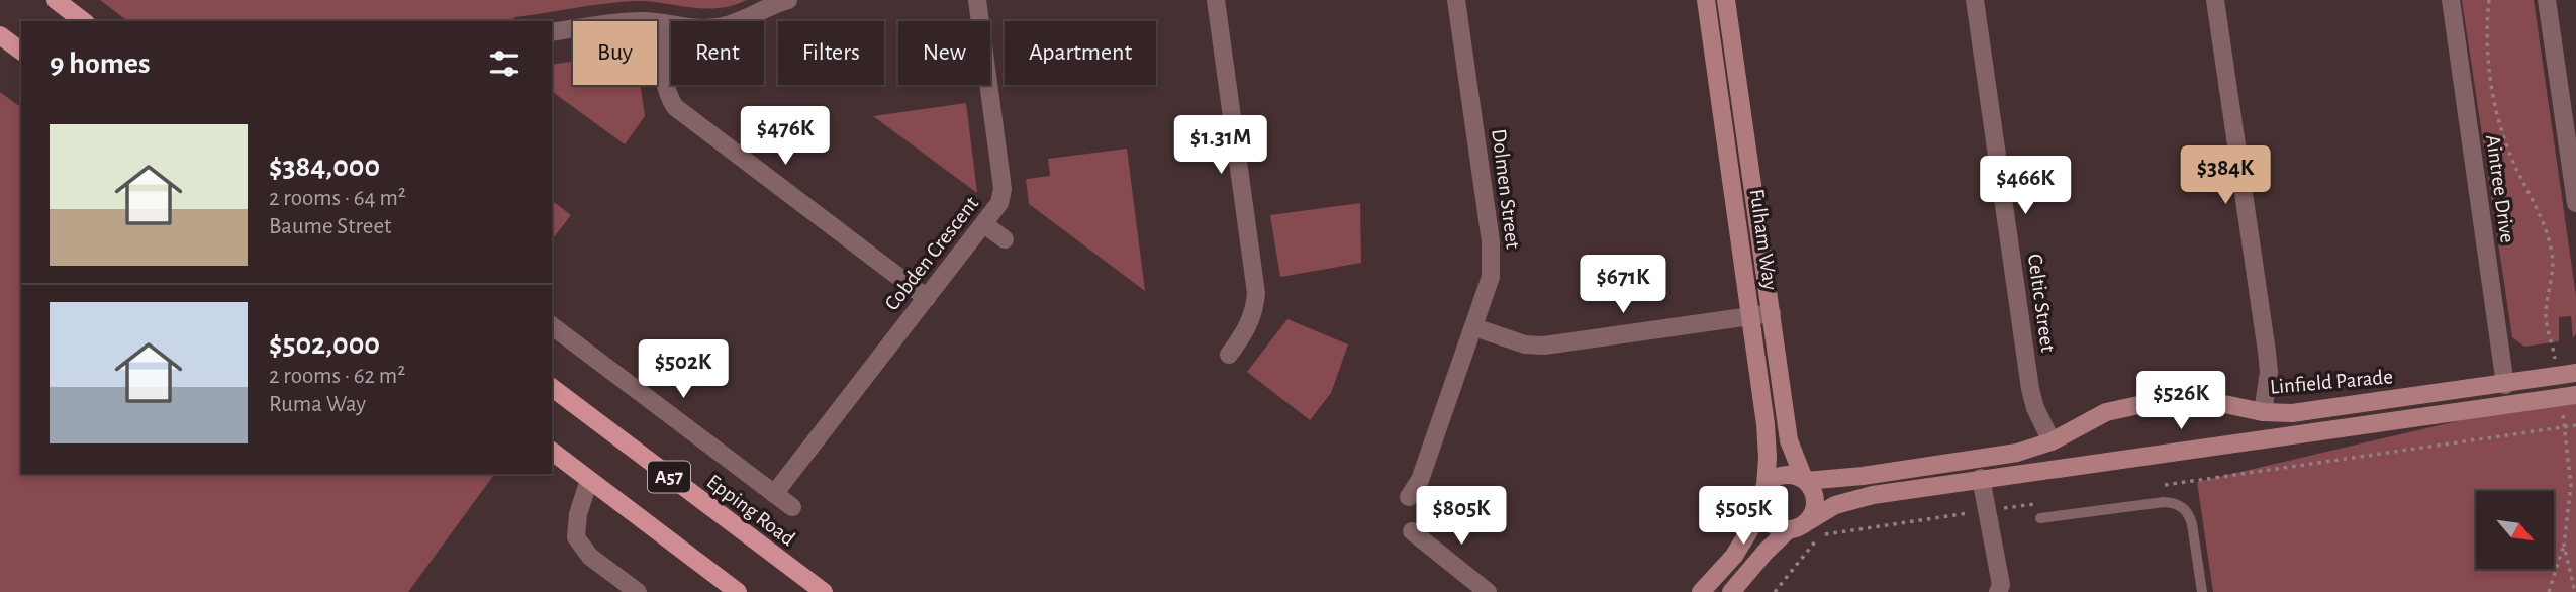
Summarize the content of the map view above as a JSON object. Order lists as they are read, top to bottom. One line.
{"streets":{"main road":["A57","Epping Road"],"street":["Dolmen Street","Aintree Drive","Fulham Way","Cobden Crescent","Celtic Street","Linfield Parade"]},"crossings":[["Aintree Drive","Linfield Parade"],["Fulham Way","Linfield Parade"],["Celtic Street","Linfield Parade"]],"north":"bottom right","page":{"chip":["Buy","Rent","Filters","New","Apartment"],"heading":"9 homes","price":["$476K","$1.31M","$384K","$466K","$671K","$502K","$526K","$805K","$505K"],"list":[{"name":"$384,000","note":"2 rooms · 64 m² · Baume Street"},{"name":"$502,000","note":"2 rooms · 62 m² · Ruma Way"}]}}
